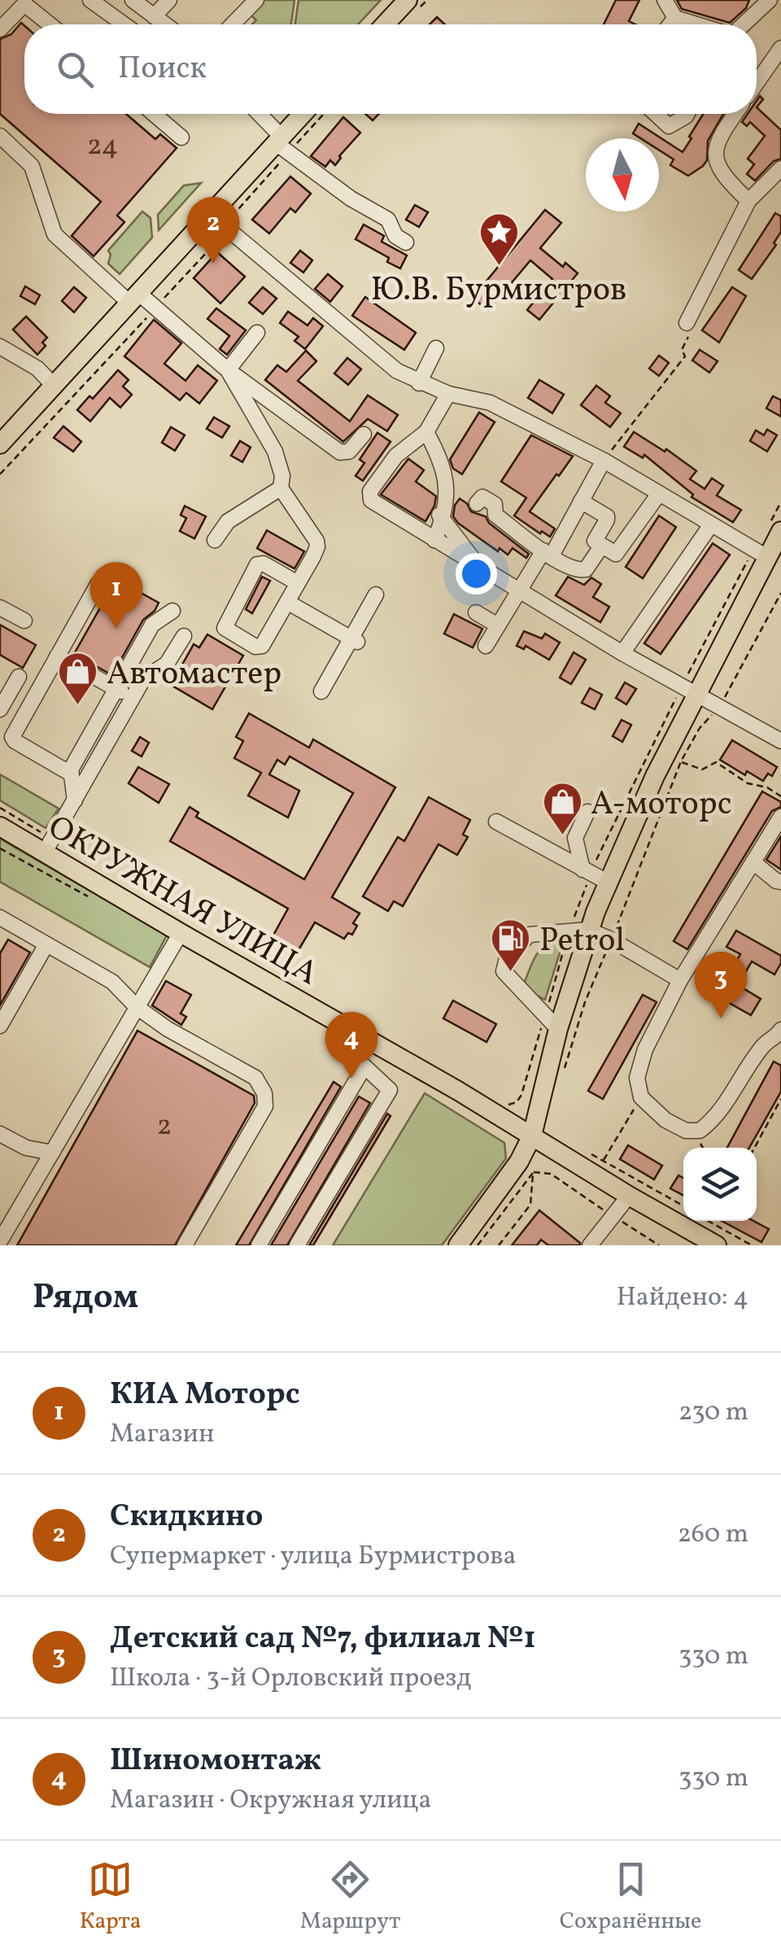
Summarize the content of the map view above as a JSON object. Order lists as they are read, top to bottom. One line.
{"streets":{"main road":["ОКРУЖНАЯ УЛИЦА"]},"places":{"place":["Ю.В. Бурмистров"],"shop":["Автомастер","А-моторс"],"fuel station":["Petrol"]},"house_numbers":["24","2"],"north":"bottom","page":{"search":"Поиск","pins":["2","1","3","4"],"heading":["Рядом","Найдено: 4"],"list":[{"mark":"1","name":"КИА Моторс","note":"Магазин","value":"230 m"},{"mark":"2","name":"Скидкино","note":"Супермаркет · улица Бурмистрова","value":"260 m"},{"mark":"3","name":"Детский сад №7, филиал №1","note":"Школа · 3-й Орловский проезд","value":"330 m"},{"mark":"4","name":"Шиномонтаж","note":"Магазин · Окружная улица","value":"330 m"}],"nav":["Карта","Маршрут","Сохранённые"]}}
